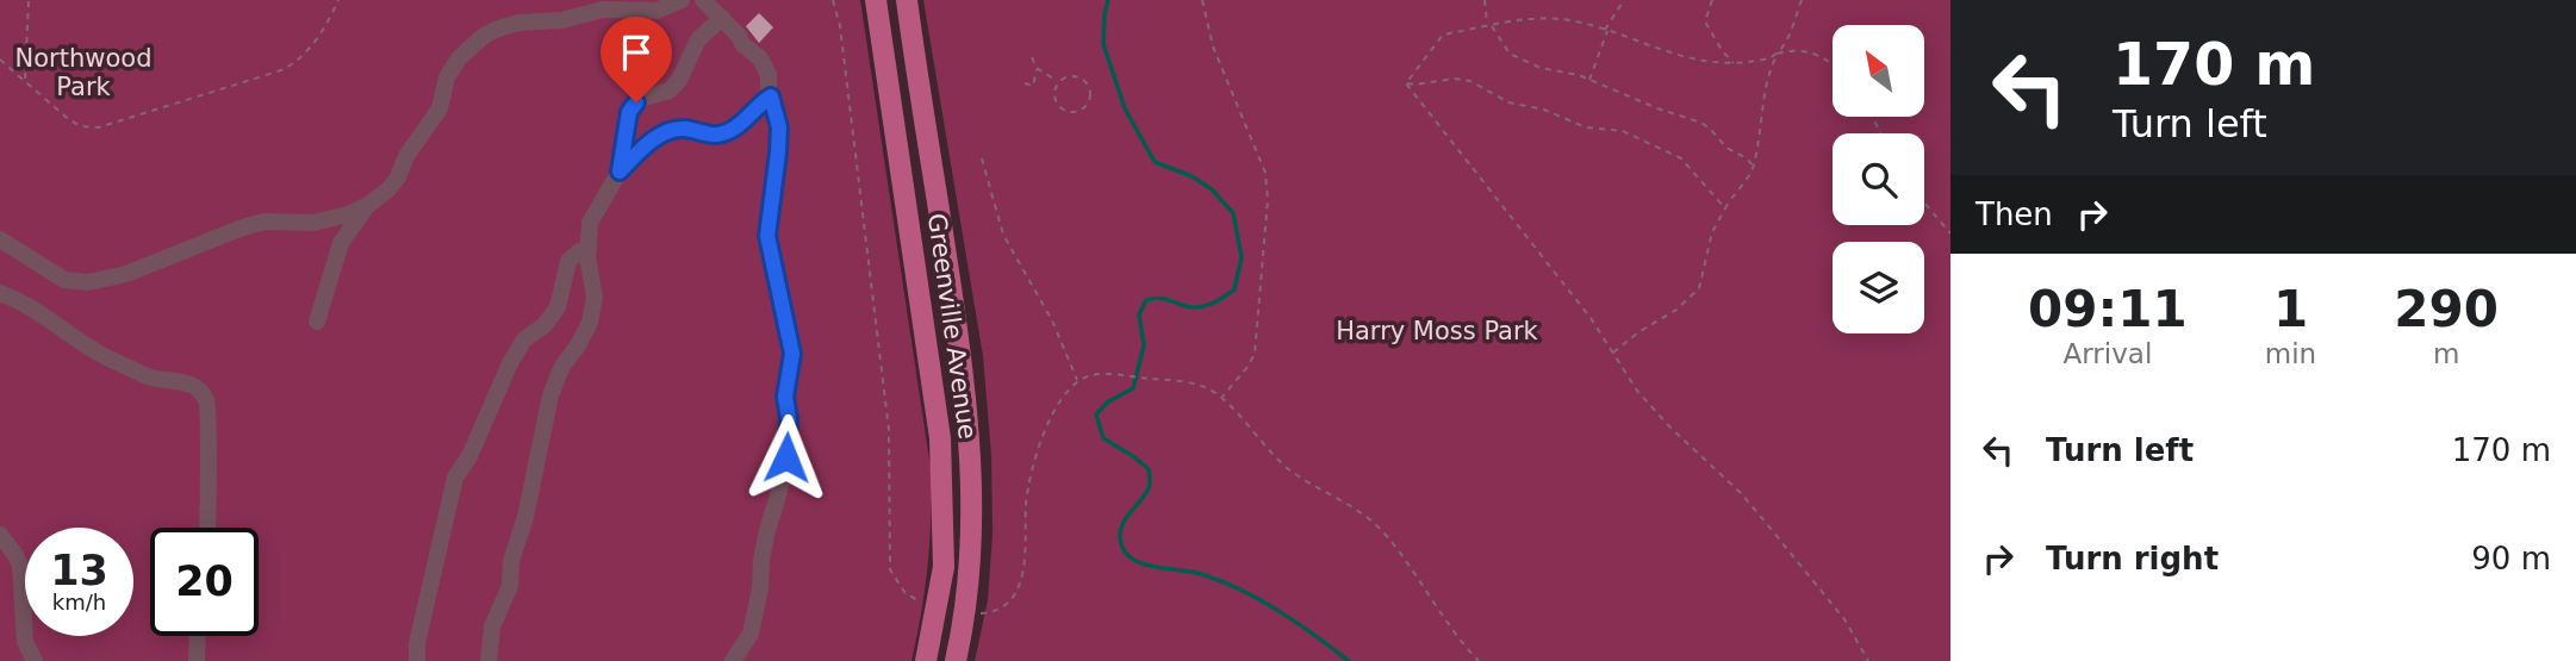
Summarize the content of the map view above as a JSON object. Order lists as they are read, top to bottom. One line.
{"streets":{"main road":["Greenville Avenue"]},"parks":["Northwood Park","Harry Moss Park"],"north":"top left","page":{"turn":["170 m","Turn left"],"then":"Then","eta":["09:11","Arrival","1","min","290","m"],"list":[{"name":"Turn left","value":"170 m"},{"name":"Turn right","value":"90 m"}],"speed":"13 km/h","limit":"20"}}
